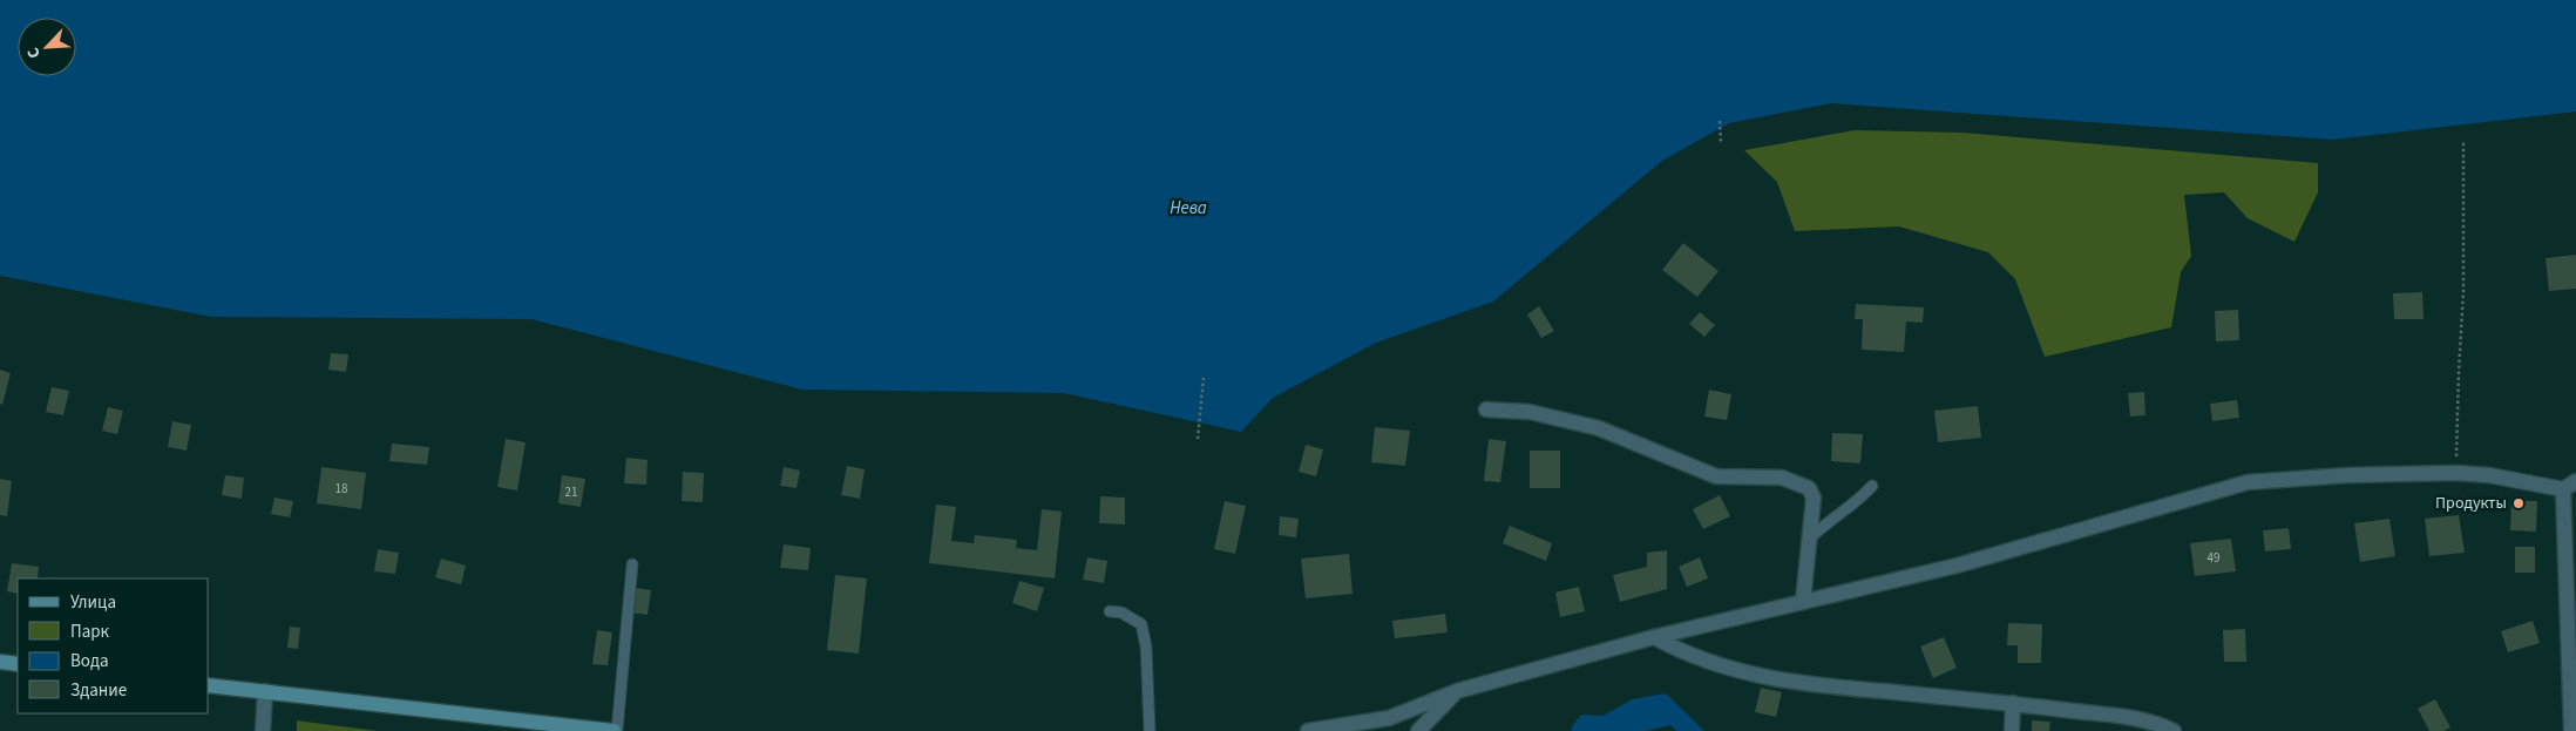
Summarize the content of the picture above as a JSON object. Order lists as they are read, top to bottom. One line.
{"water":["Нева"],"places":["Продукты"],"house_numbers":["18","21","49"],"legend":["Улица","Парк","Вода","Здание"],"north":"bottom left"}
